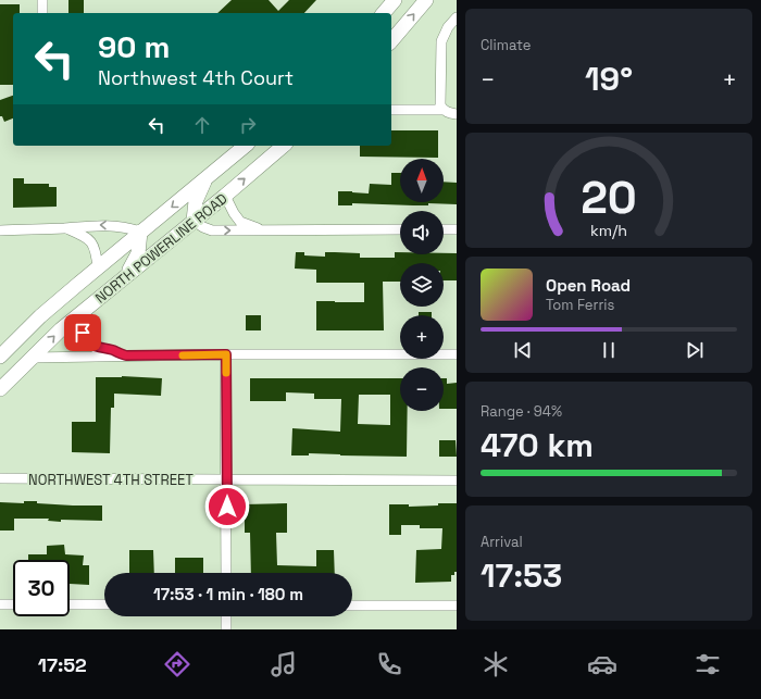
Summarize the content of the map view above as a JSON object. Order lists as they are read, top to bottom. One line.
{"streets":{"main road":["NORTH POWERLINE ROAD"],"street":["NORTHWEST 4TH STREET"]},"north":"top","page":{"tile":["Climate",["Range · 94%","470 km"],["Arrival","17:53"]],"turn":["90 m","Northwest 4th Court"],"heat":["−","19°","+"],"map_buttons":["+","−"],"song":["Open Road","Tom Ferris"],"limit":"30","trip":"17:53 · 1 min · 180 m","tabs":"17:52","gauge":["20","km/h"]}}
